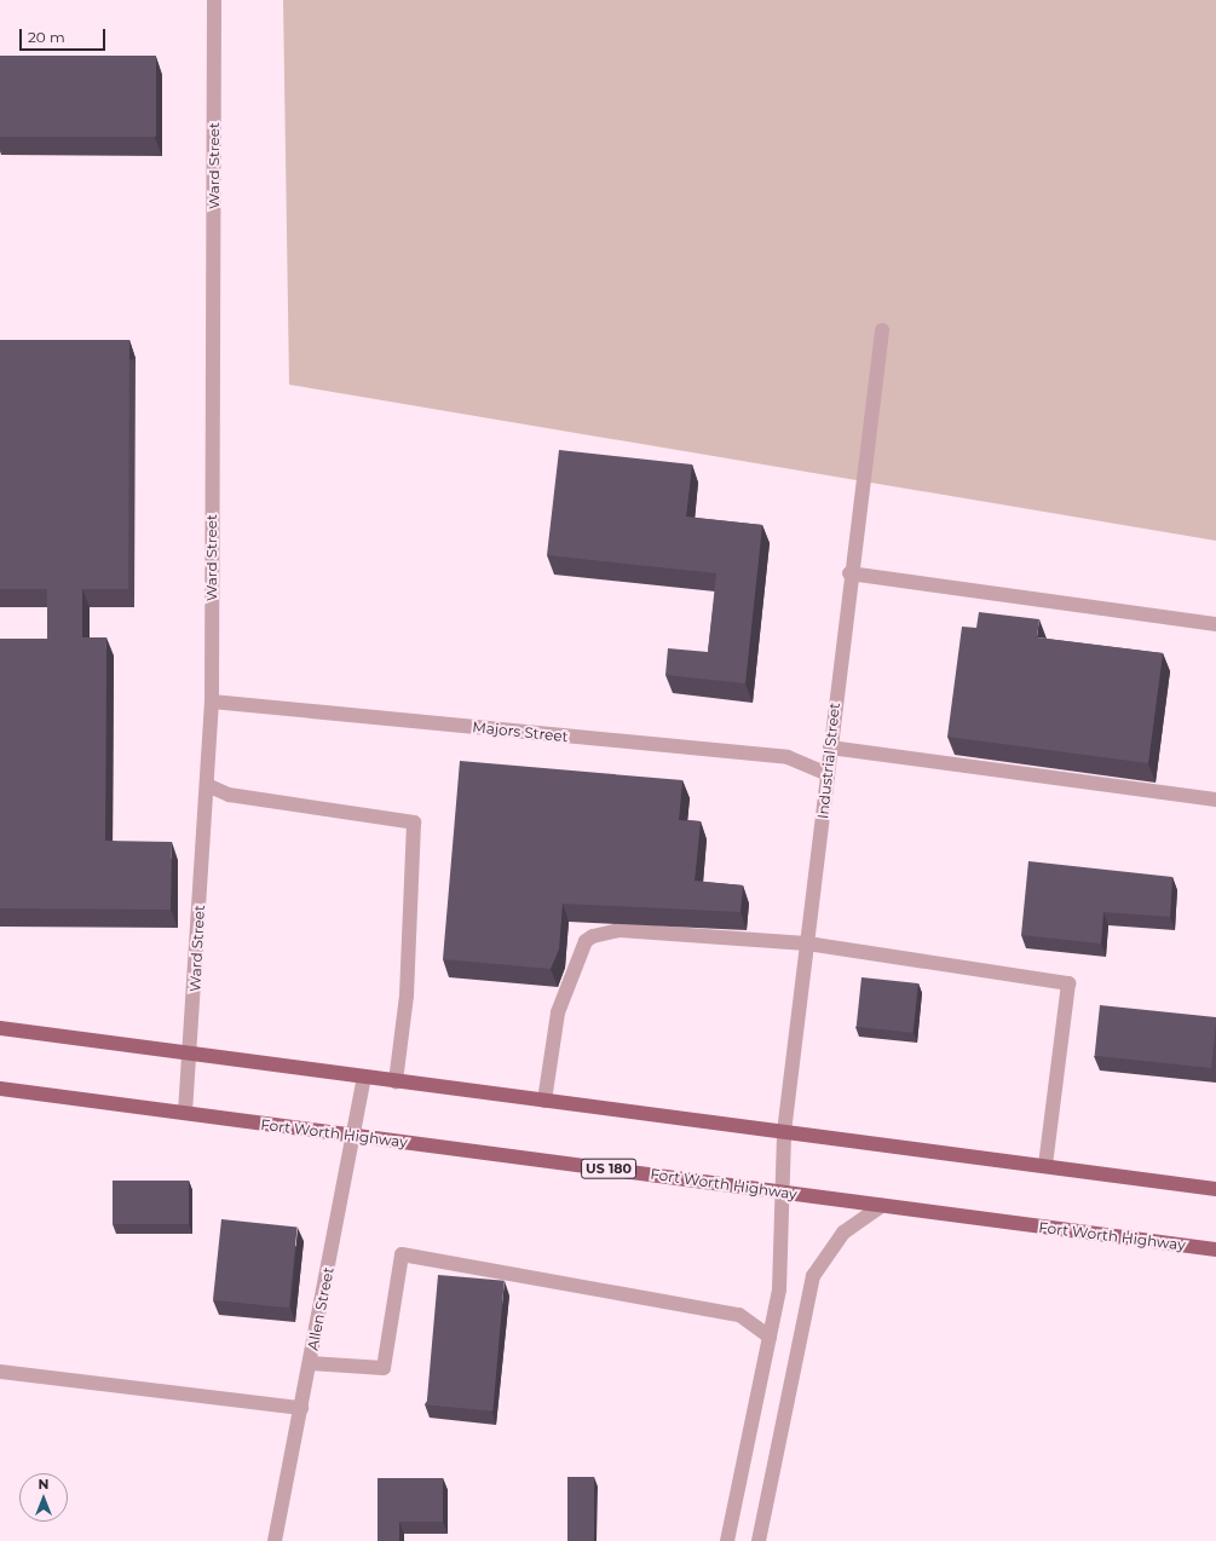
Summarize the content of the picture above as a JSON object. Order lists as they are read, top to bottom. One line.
{"streets":{"main road":["Fort Worth Highway","US 180"],"street":["Ward Street","Majors Street","Industrial Street","Allen Street"]},"crossings":[["Ward Street","Majors Street"],["Ward Street","Fort Worth Highway"],["Majors Street","Industrial Street"],["Industrial Street","Fort Worth Highway"],["Fort Worth Highway","Allen Street"]],"scale_bar":"20 m","north":"top"}
